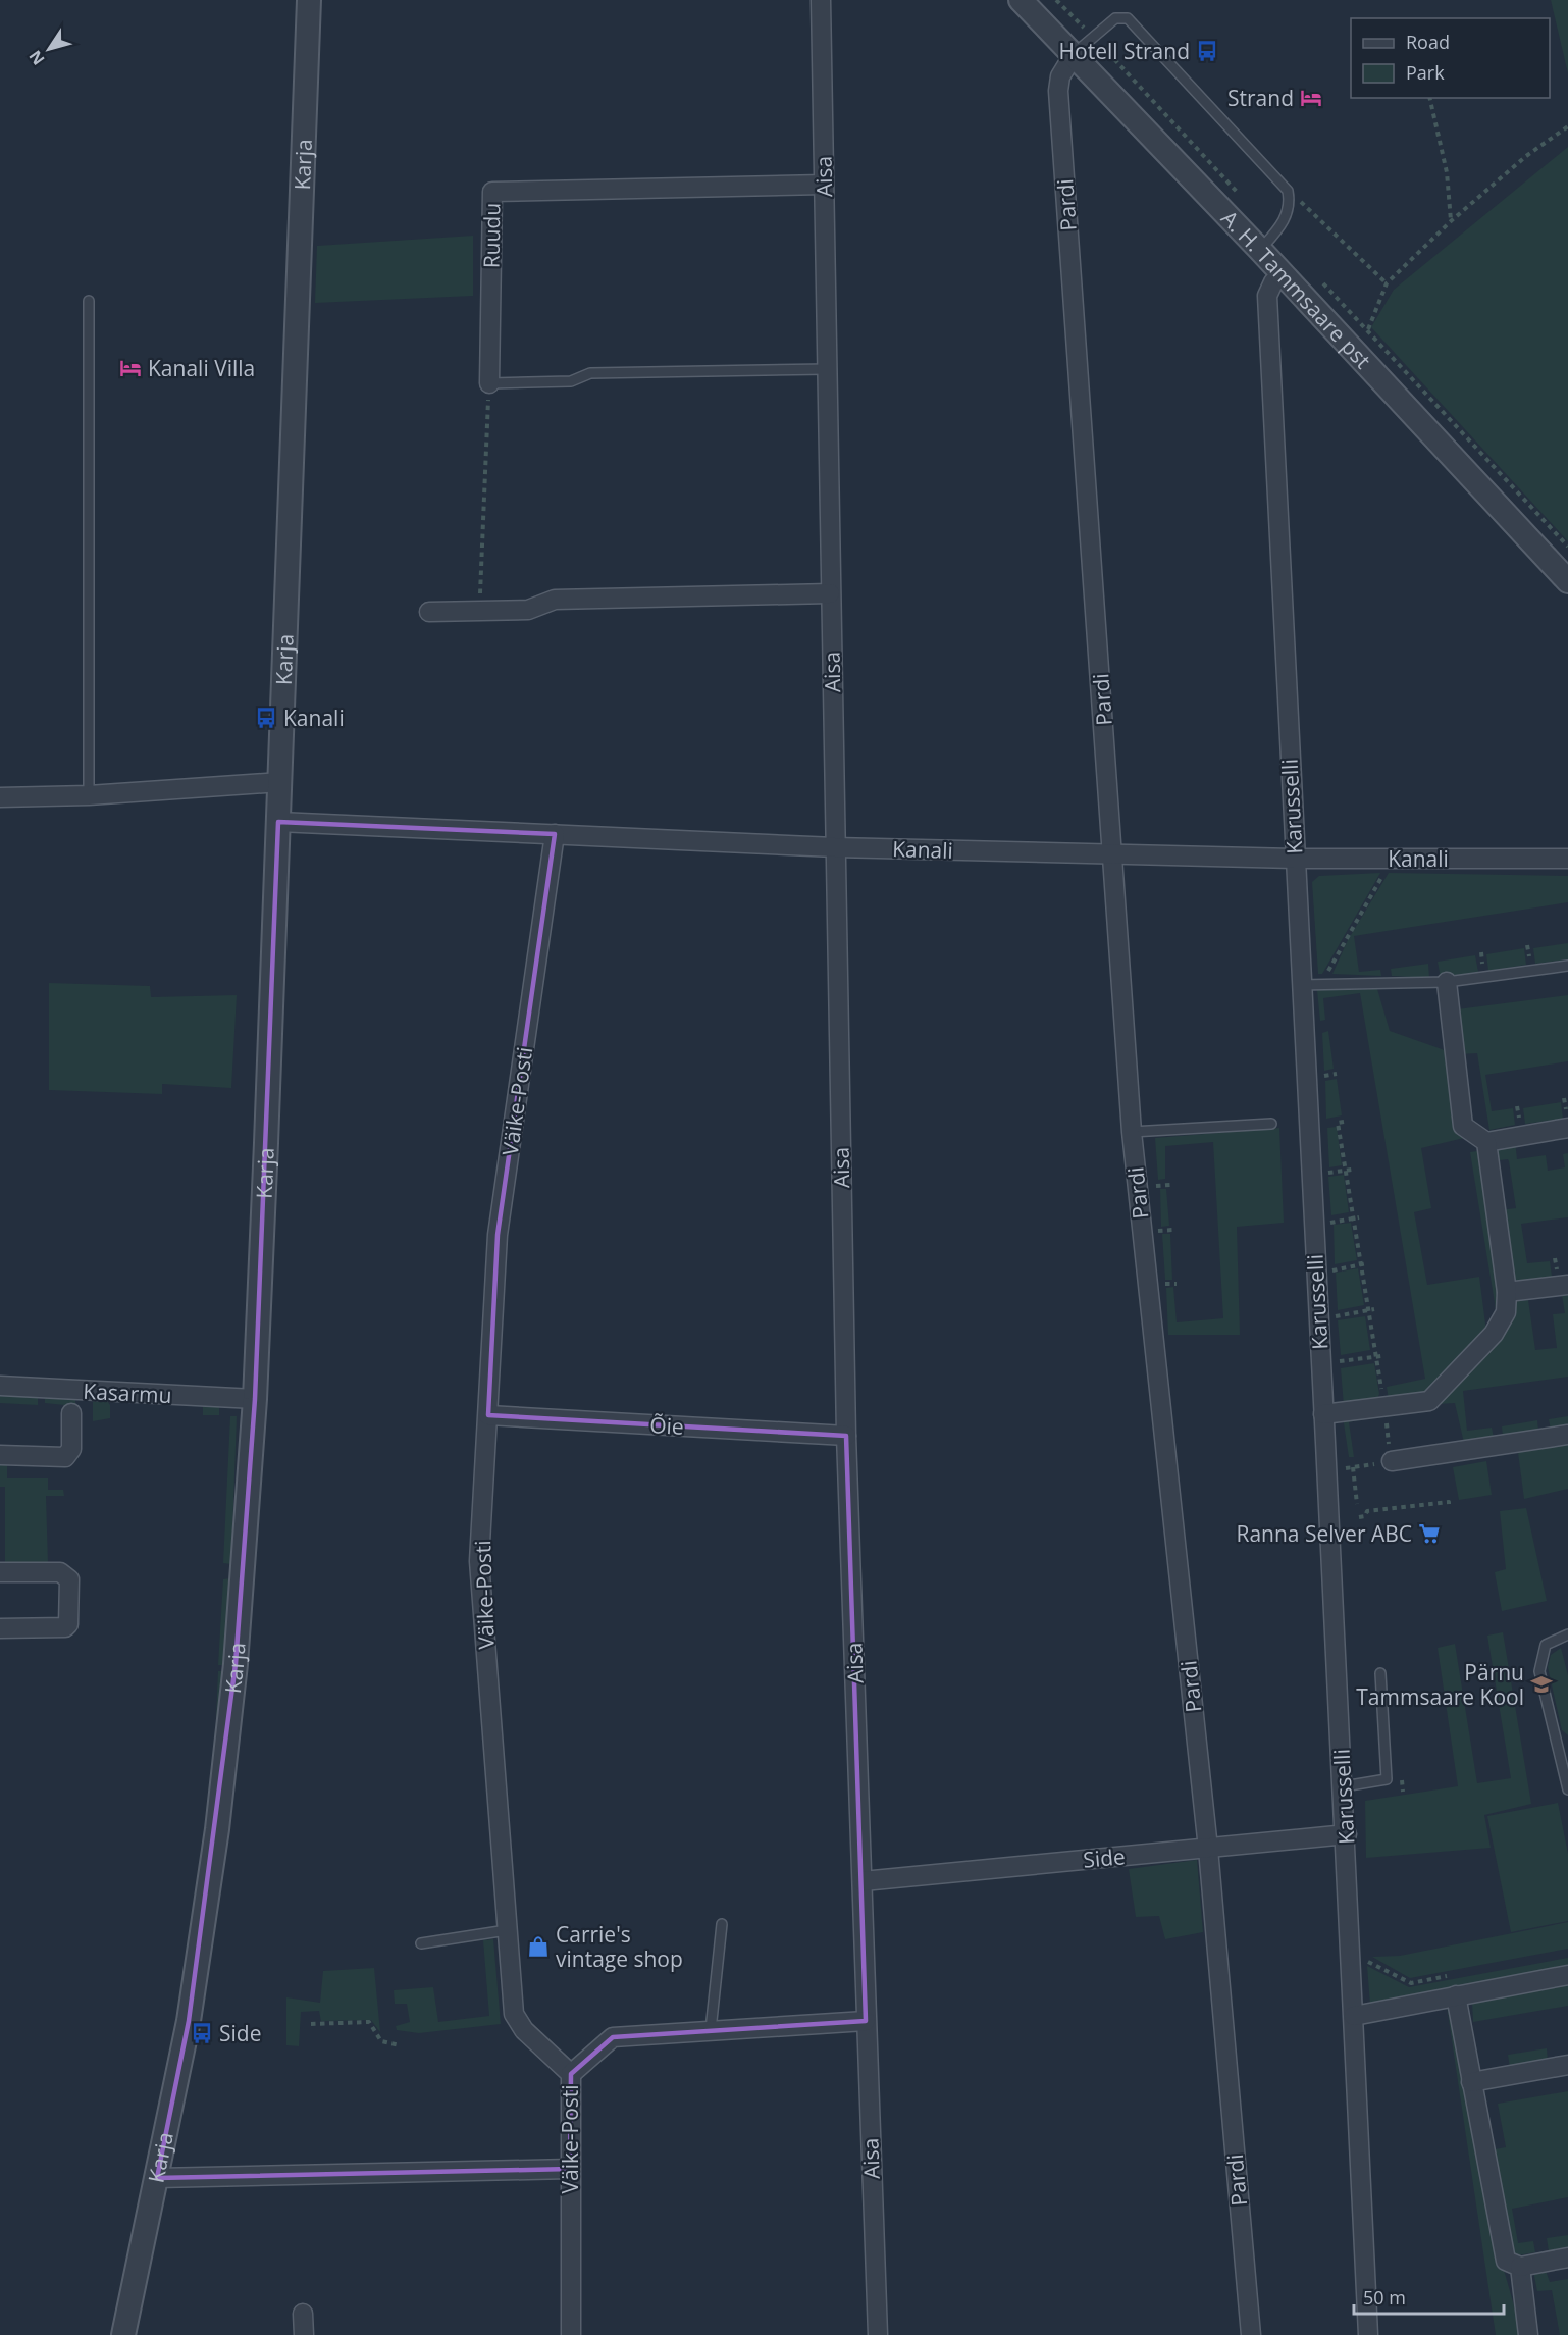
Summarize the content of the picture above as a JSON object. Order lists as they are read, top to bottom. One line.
{"streets":{"street":["Karja","Aisa","Pardi","Ruudu","A. H. Tammsaare pst","Karusselli","Kanali","Väike-Posti","Kasarmu","Õie","Side"]},"crossings":[["Karja","Kanali"],["Karja","Kasarmu"],["Aisa","Ruudu"],["Aisa","Kanali"],["Aisa","Õie"],["Aisa","Side"],["Pardi","A. H. Tammsaare pst"],["Pardi","Kanali"],["Pardi","Side"],["A. H. Tammsaare pst","Karusselli"],["Karusselli","Kanali"],["Karusselli","Side"],["Kanali","Väike-Posti"],["Väike-Posti","Õie"]],"places":{"bus stop":["Hotell Strand","Kanali","Side"],"hotel":["Strand","Kanali Villa"],"supermarket":["Ranna Selver ABC"],"school or university":["Pärnu Tammsaare Kool"],"shop":["Carrie's vintage shop"]},"legend":["Road","Park"],"scale_bar":"50 m","north":"bottom left"}
